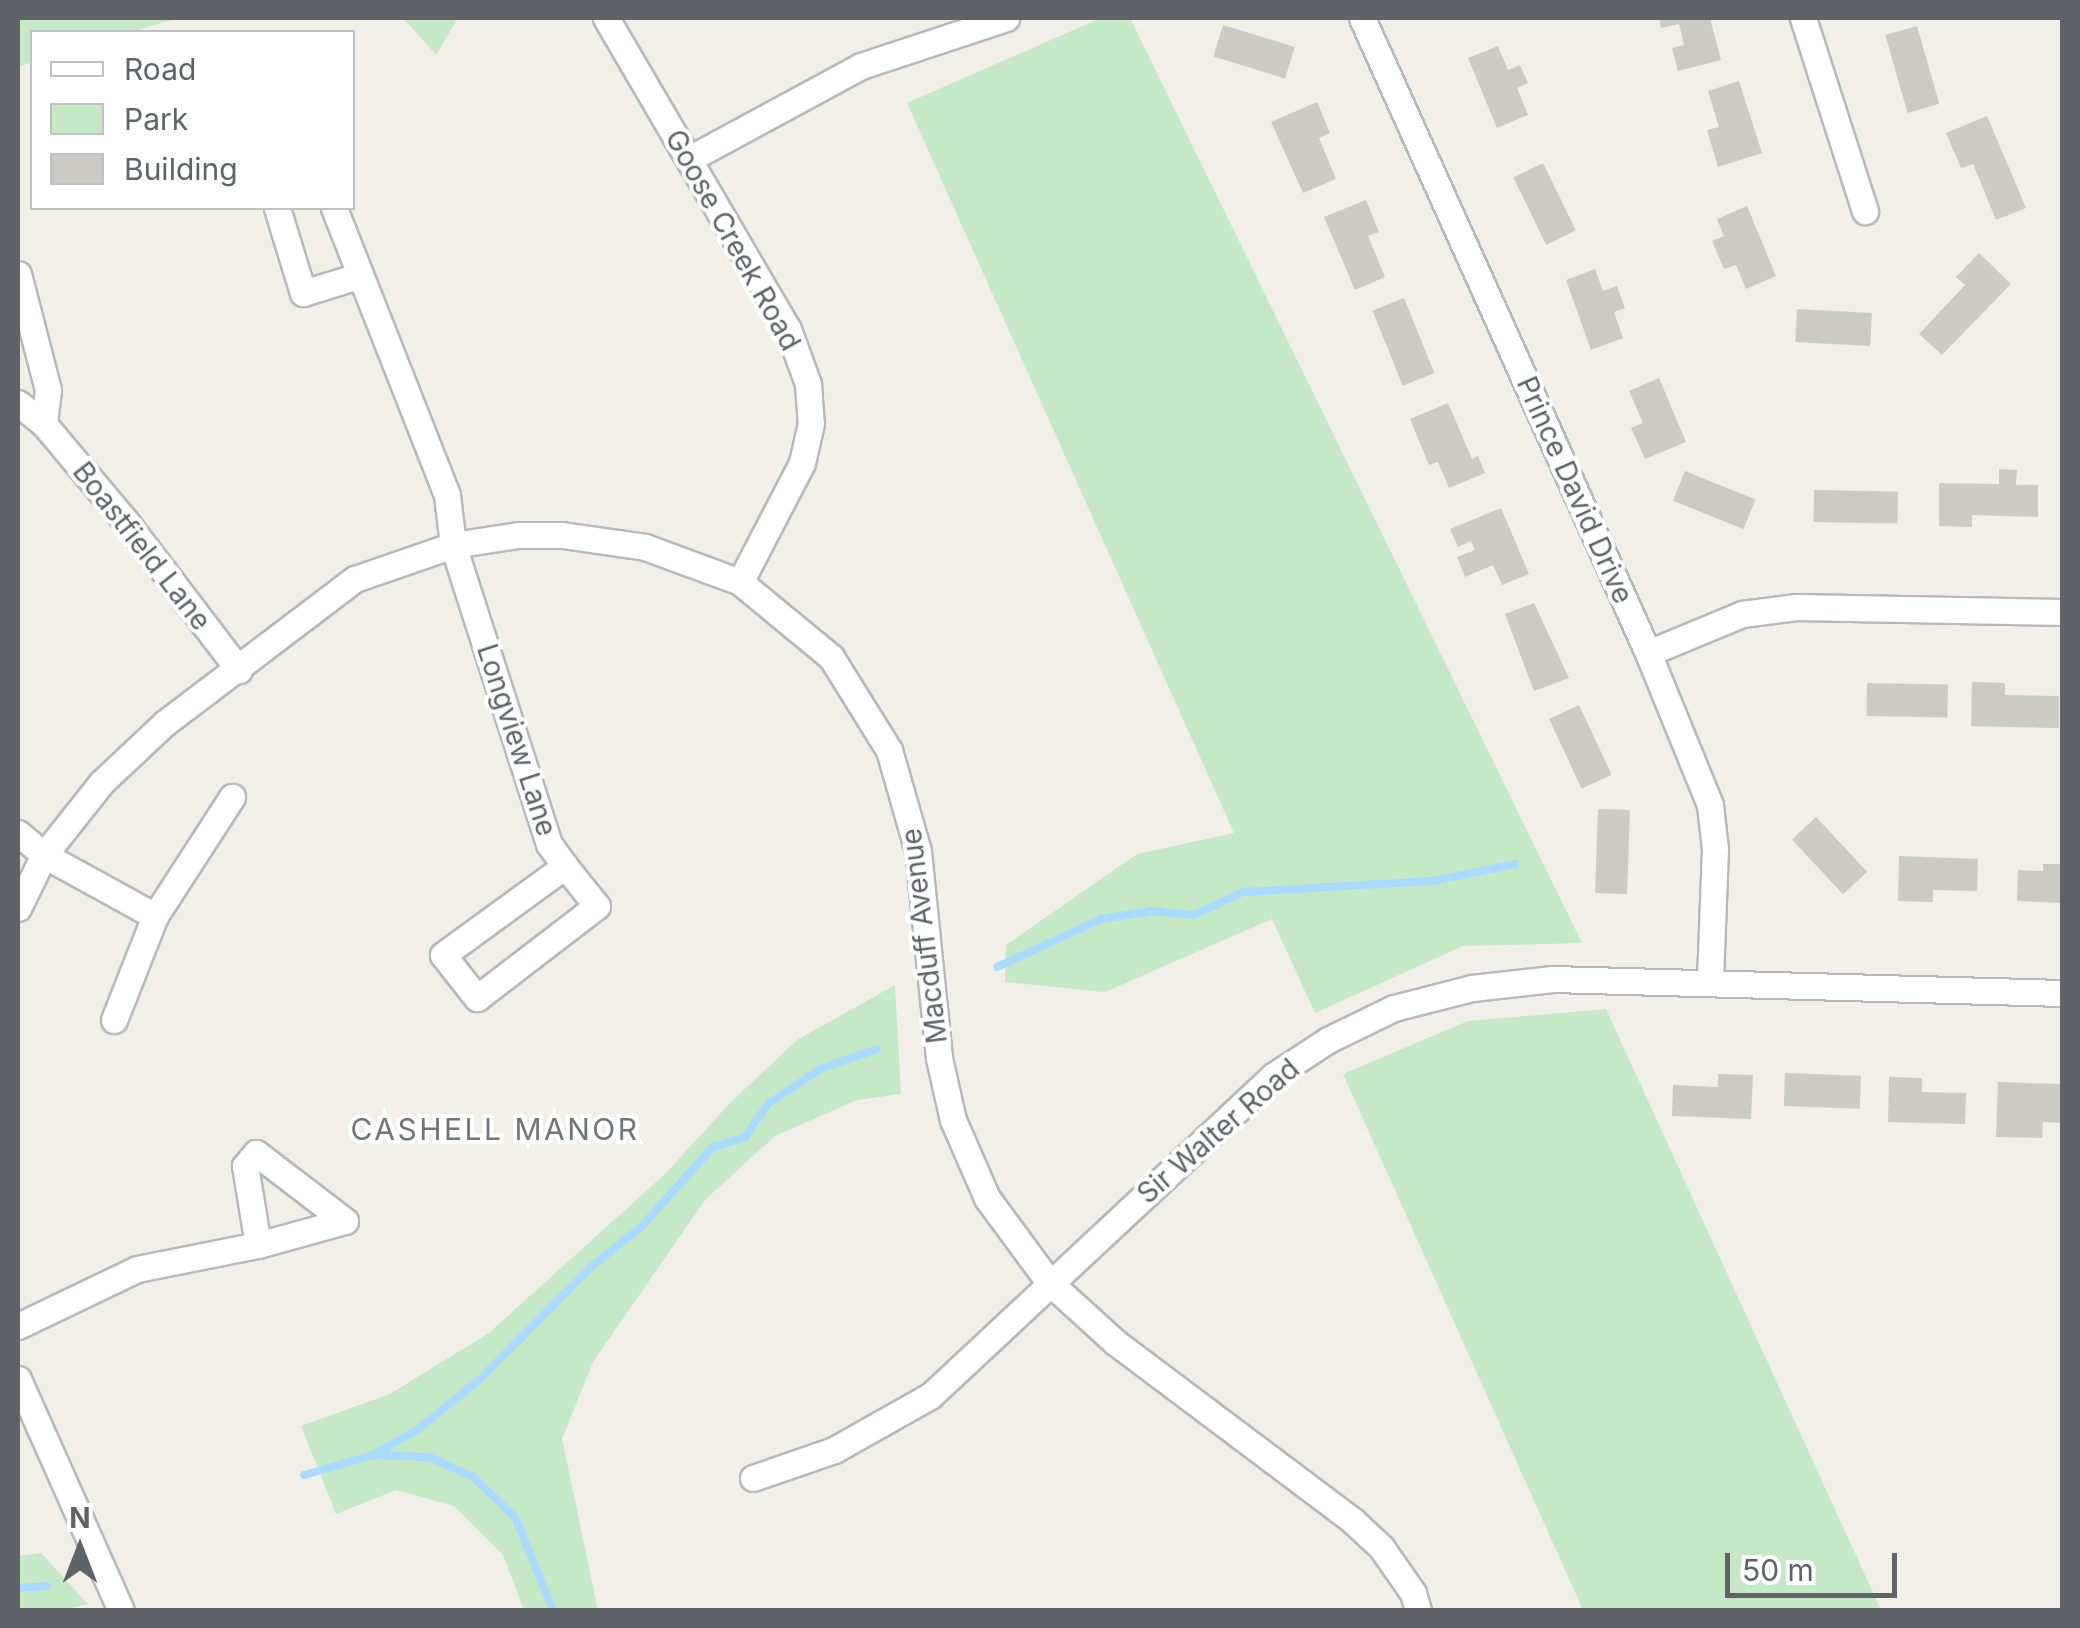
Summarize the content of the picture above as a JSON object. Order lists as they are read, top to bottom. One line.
{"streets":{"street":["Goose Creek Road","Prince David Drive","Boastfield Lane","Longview Lane","Macduff Avenue","Sir Walter Road"]},"crossings":[["Goose Creek Road","Macduff Avenue"],["Prince David Drive","Sir Walter Road"],["Boastfield Lane","Macduff Avenue"],["Longview Lane","Macduff Avenue"],["Macduff Avenue","Sir Walter Road"]],"districts":["CASHELL MANOR"],"legend":["Road","Park","Building"],"scale_bar":"50 m","north":"top"}
